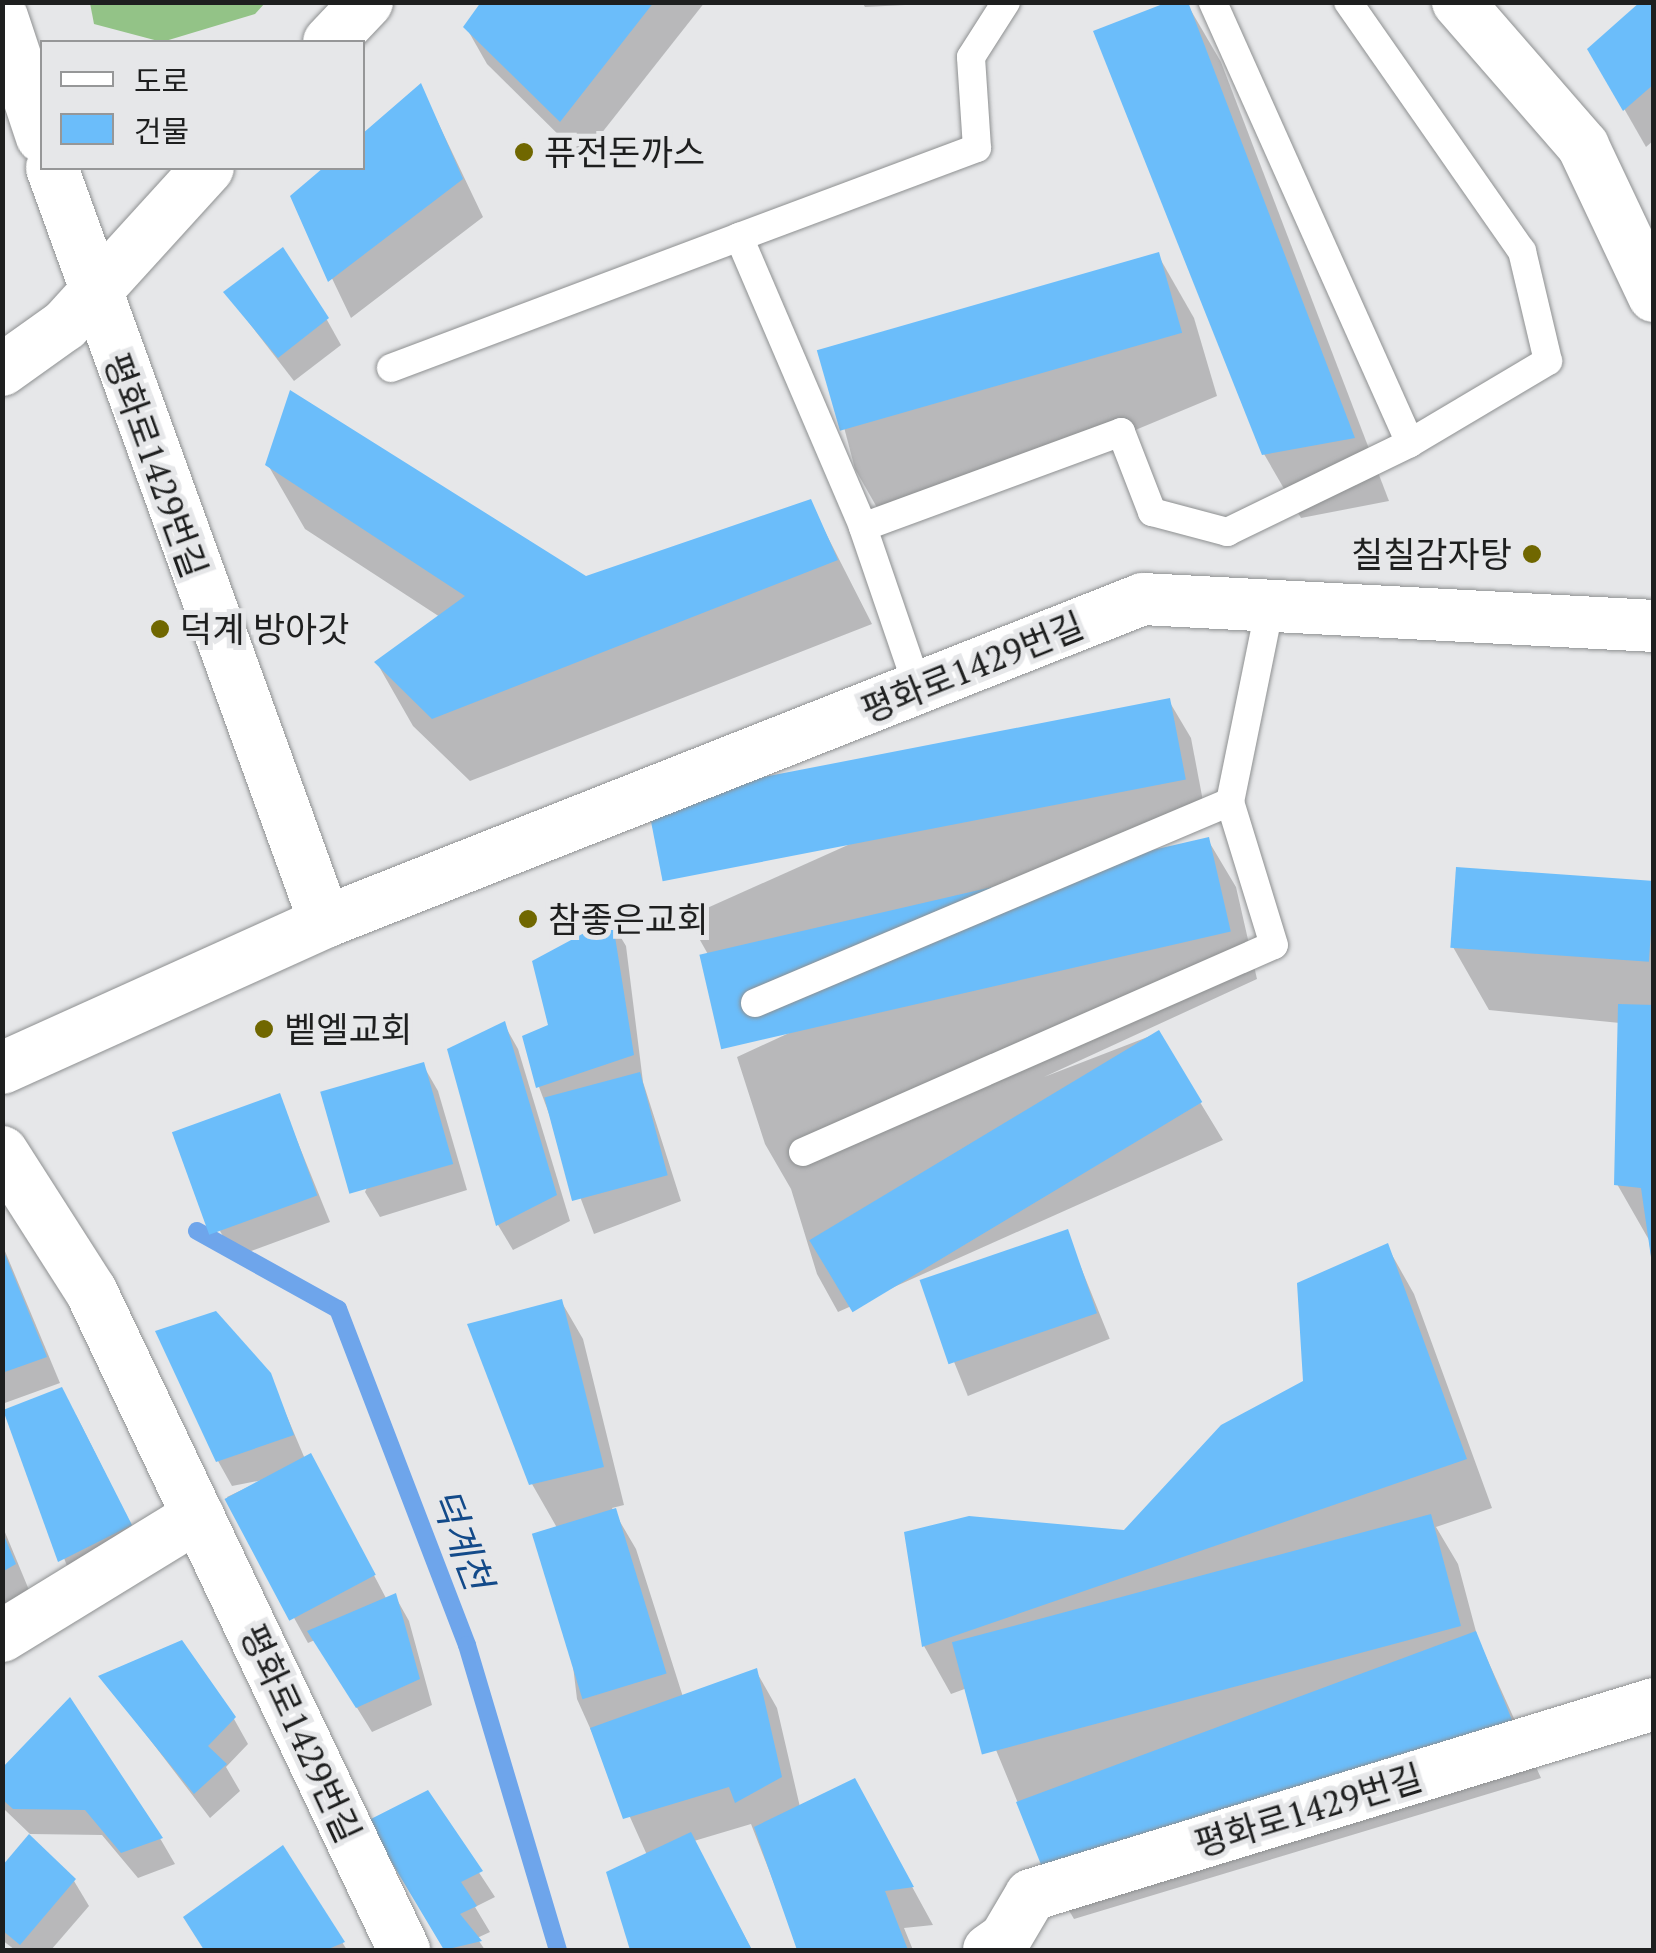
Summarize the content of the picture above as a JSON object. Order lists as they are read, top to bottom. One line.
{"streets":{"street":["평화로1429번길"]},"water":["덕계천"],"places":["퓨전돈까스","칠칠감자탕","덕계 방아갓","참좋은교회","벹엘교회"],"legend":["도로","건물"]}
